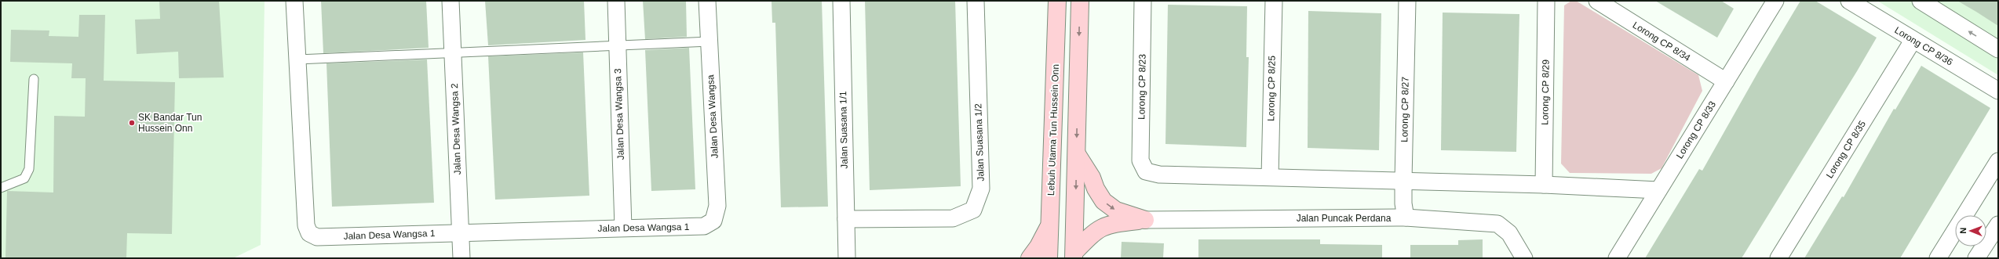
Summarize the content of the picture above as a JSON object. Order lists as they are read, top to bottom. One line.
{"streets":{"main road":["Lebuh Utama Tun Hussein Onn"],"street":["Lorong CP 8/34","Lorong CP 8/36","Lorong CP 8/23","Lorong CP 8/25","Lorong CP 8/29","Lorong CP 8/27","Jalan Desa Wangsa 3","Jalan Desa Wangsa","Jalan Desa Wangsa 2","Jalan Suasana 1/1","Lorong CP 8/33","Jalan Suasana 1/2","Lorong CP 8/35","Jalan Puncak Perdana","Jalan Desa Wangsa 1"]},"crossings":[["Lorong CP 8/34","Lorong CP 8/33"],["Lorong CP 8/36","Lorong CP 8/35"],["Lorong CP 8/23","Lorong CP 8/25"],["Lorong CP 8/27","Jalan Puncak Perdana"],["Jalan Desa Wangsa 3","Jalan Desa Wangsa 1"],["Jalan Desa Wangsa","Jalan Desa Wangsa 1"],["Jalan Desa Wangsa 2","Jalan Desa Wangsa 1"],["Jalan Suasana 1/1","Jalan Suasana 1/2"]],"places":["SK Bandar Tun Hussein Onn"],"north":"left"}
